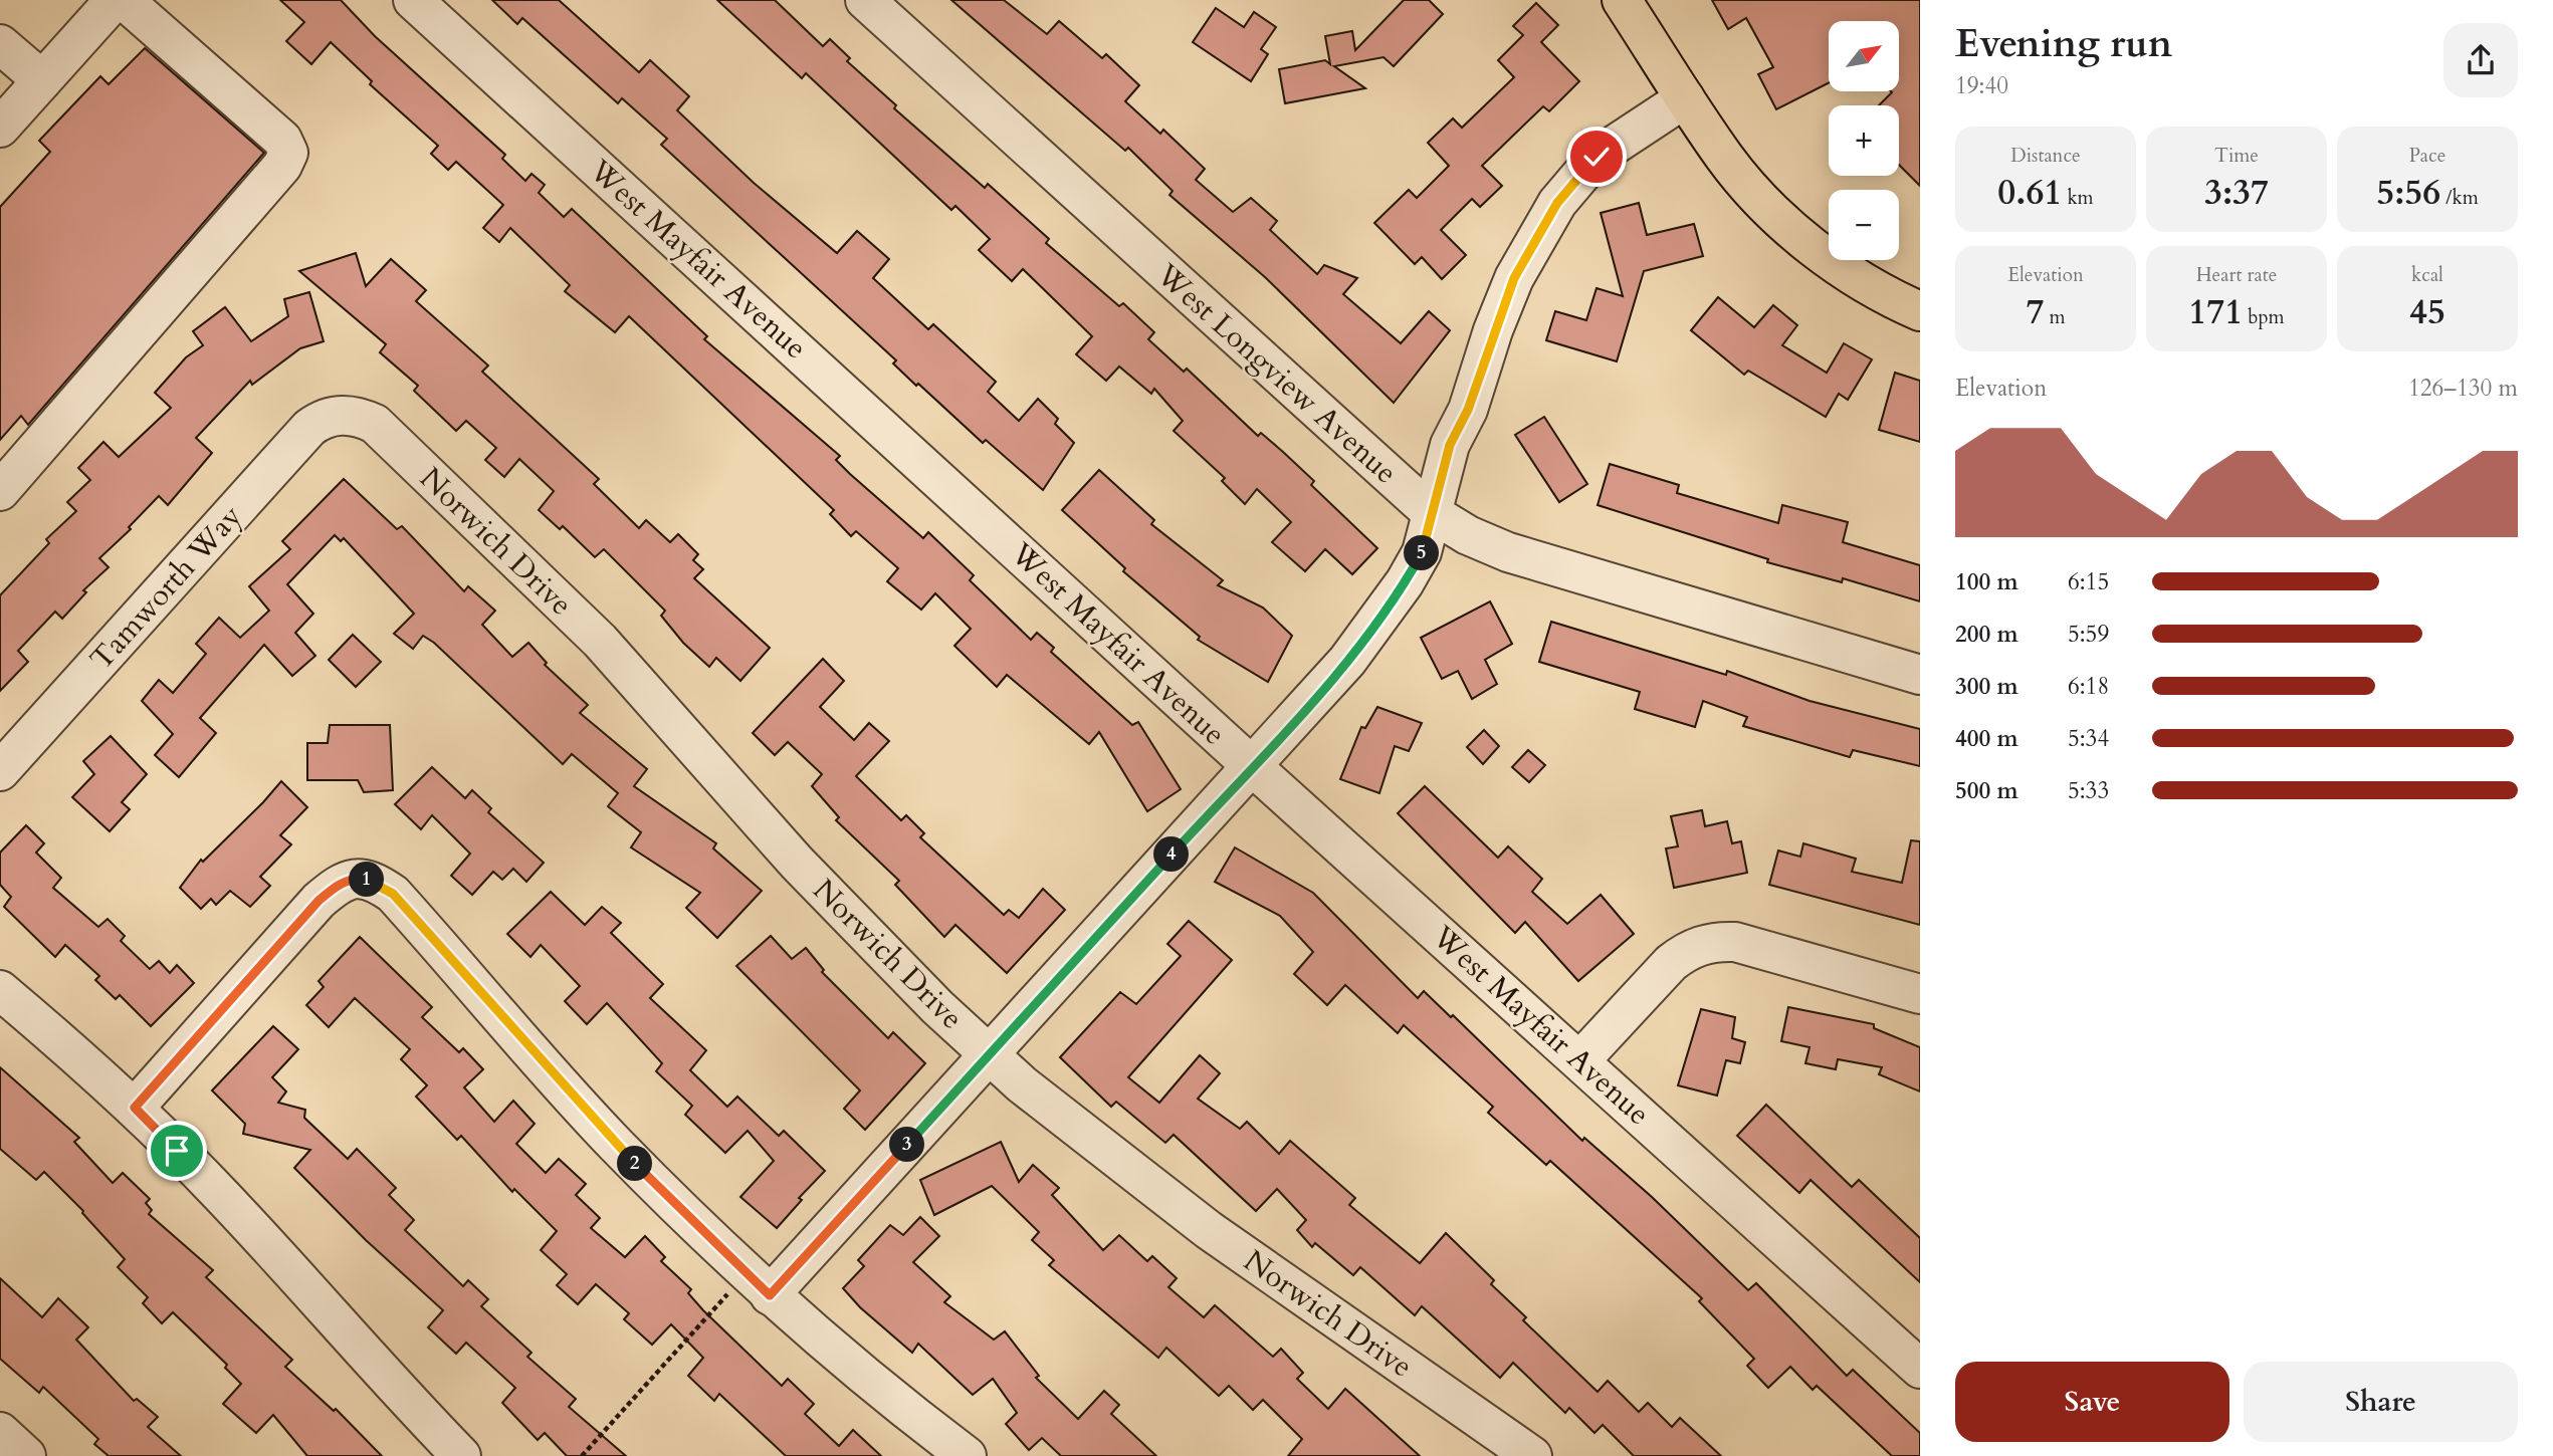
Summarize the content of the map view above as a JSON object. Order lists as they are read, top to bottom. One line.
{"streets":{"street":["West Mayfair Avenue","West Longview Avenue","Norwich Drive","Tamworth Way"]},"crossings":[["Norwich Drive","Tamworth Way"]],"north":"top right","page":{"heading":["Evening run","19:40"],"map_buttons":["+","−"],"stats":[["Distance","0.61 km"],["Time","3:37"],["Pace","5:56 /km"],["Elevation","7 m"],["Heart rate","171 bpm"],["kcal","45"]],"chart":["Elevation","126–130 m"],"pins":["5","4","1","3","2"],"list":[{"name":"100 m","note":"6:15"},{"name":"200 m","note":"5:59"},{"name":"300 m","note":"6:18"},{"name":"400 m","note":"5:34"},{"name":"500 m","note":"5:33"}],"buttons":["Save","Share"]}}
